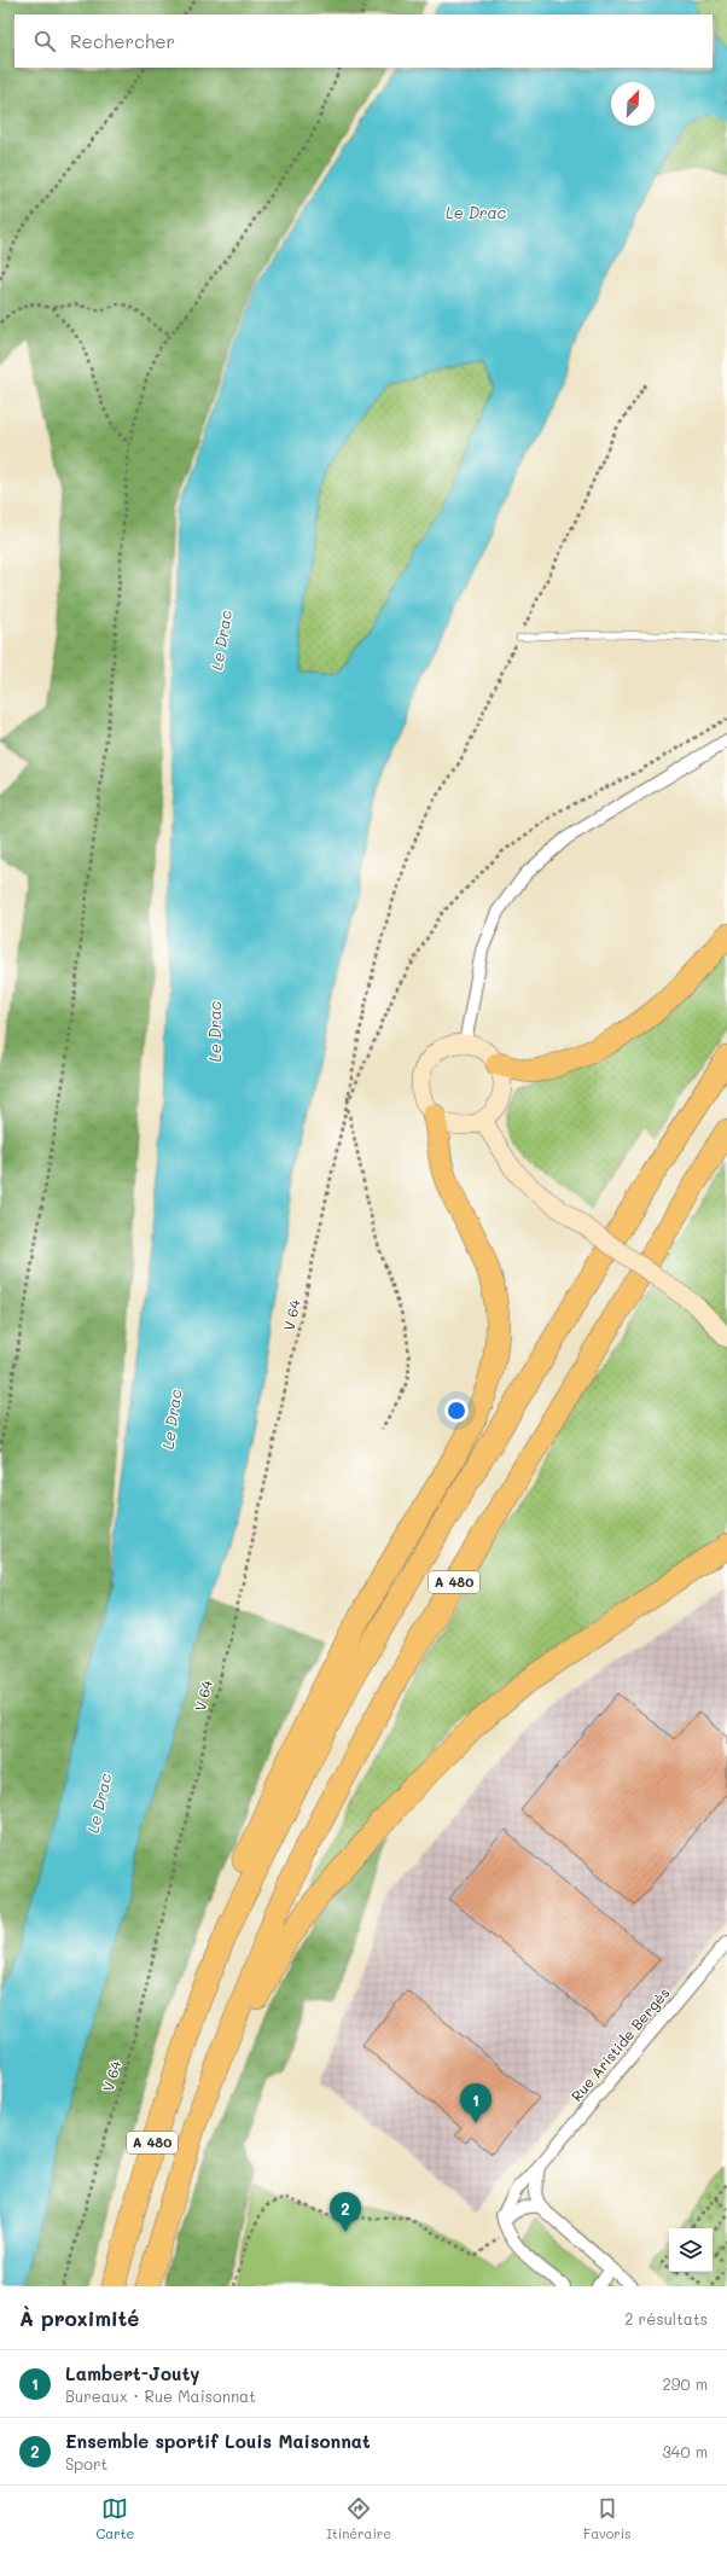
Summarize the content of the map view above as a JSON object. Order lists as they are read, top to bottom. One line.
{"streets":{"highway":["A 480"],"street":["Rue Aristide Bergès"],"path":["V 64"]},"water":["Le Drac"],"north":"top right","page":{"search":"Rechercher","pins":["1","2"],"heading":["À proximité","2 résultats"],"list":[{"mark":"1","name":"Lambert-Jouty","note":"Bureaux · Rue Maisonnat","value":"290 m"},{"mark":"2","name":"Ensemble sportif Louis Maisonnat","note":"Sport","value":"340 m"}],"nav":["Carte","Itinéraire","Favoris"]}}
